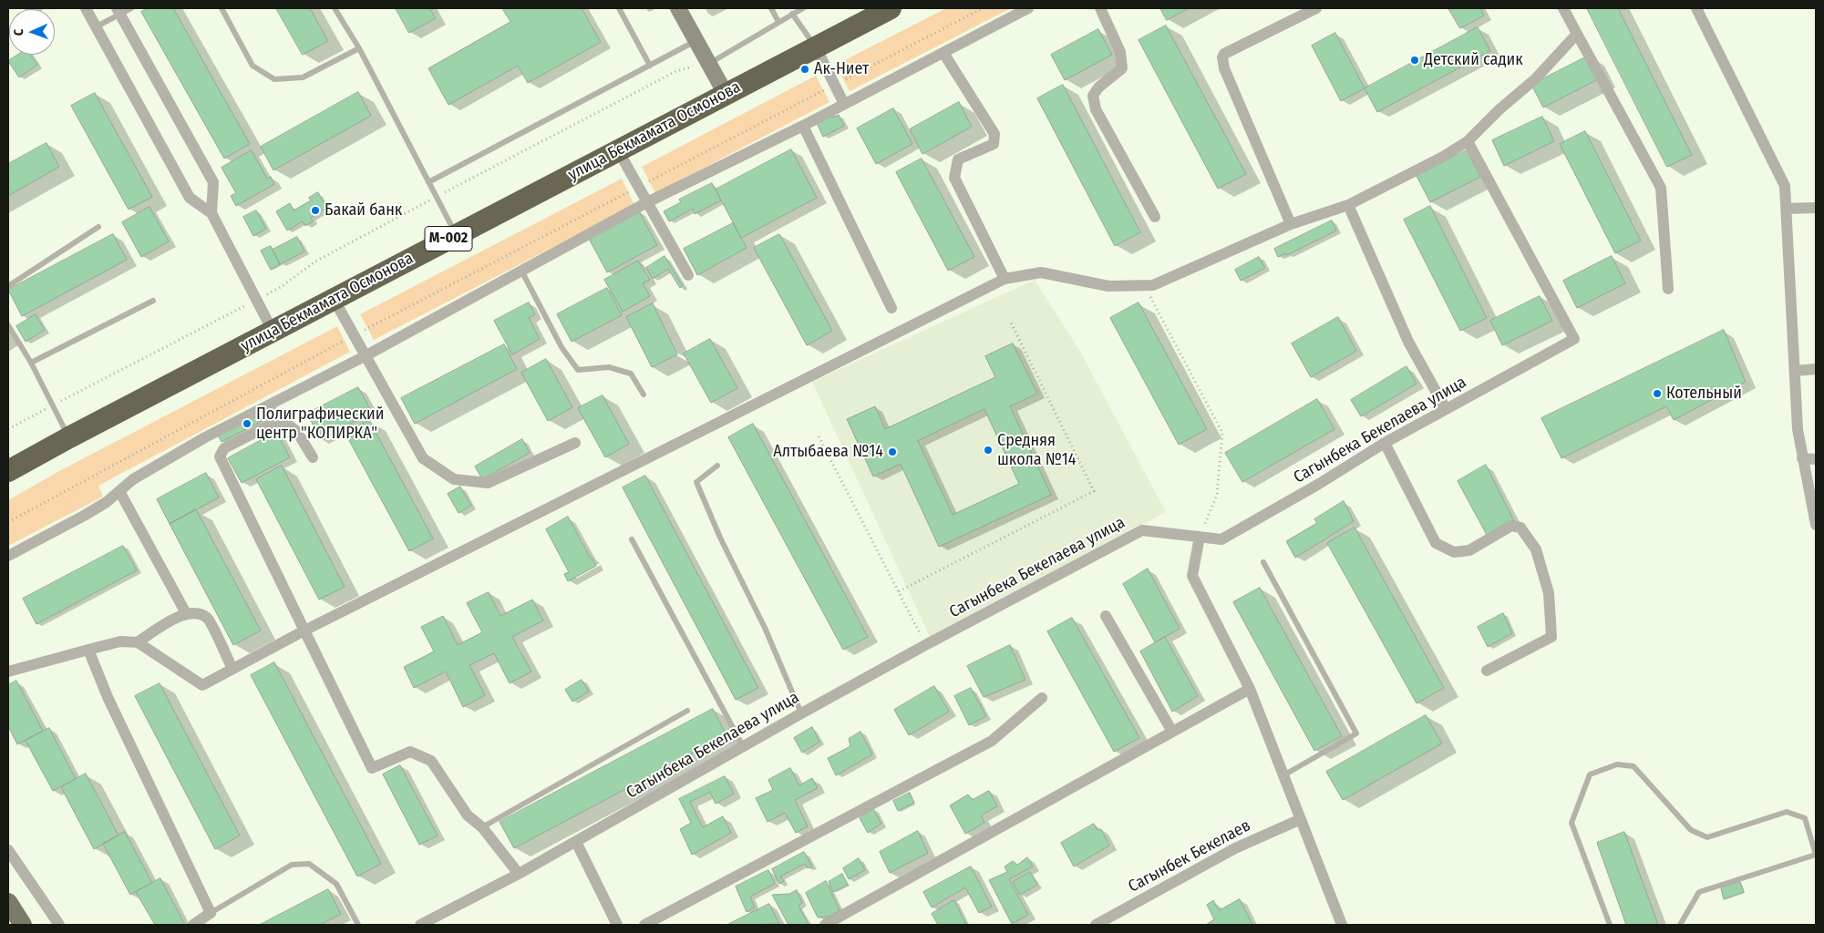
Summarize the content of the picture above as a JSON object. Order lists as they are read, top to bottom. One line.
{"streets":{"highway":["улица Бекмамата Осмонова","M-002"],"street":["Сагынбека Бекелаева улица","Сагынбек Бекелаев"]},"places":["Детский садик","Ак-Ниет","Бакай банк","Котельный","Полиграфический центр \"КОПИРКА\"","Средняя школа №14","Алтыбаева №14"],"north":"left"}
